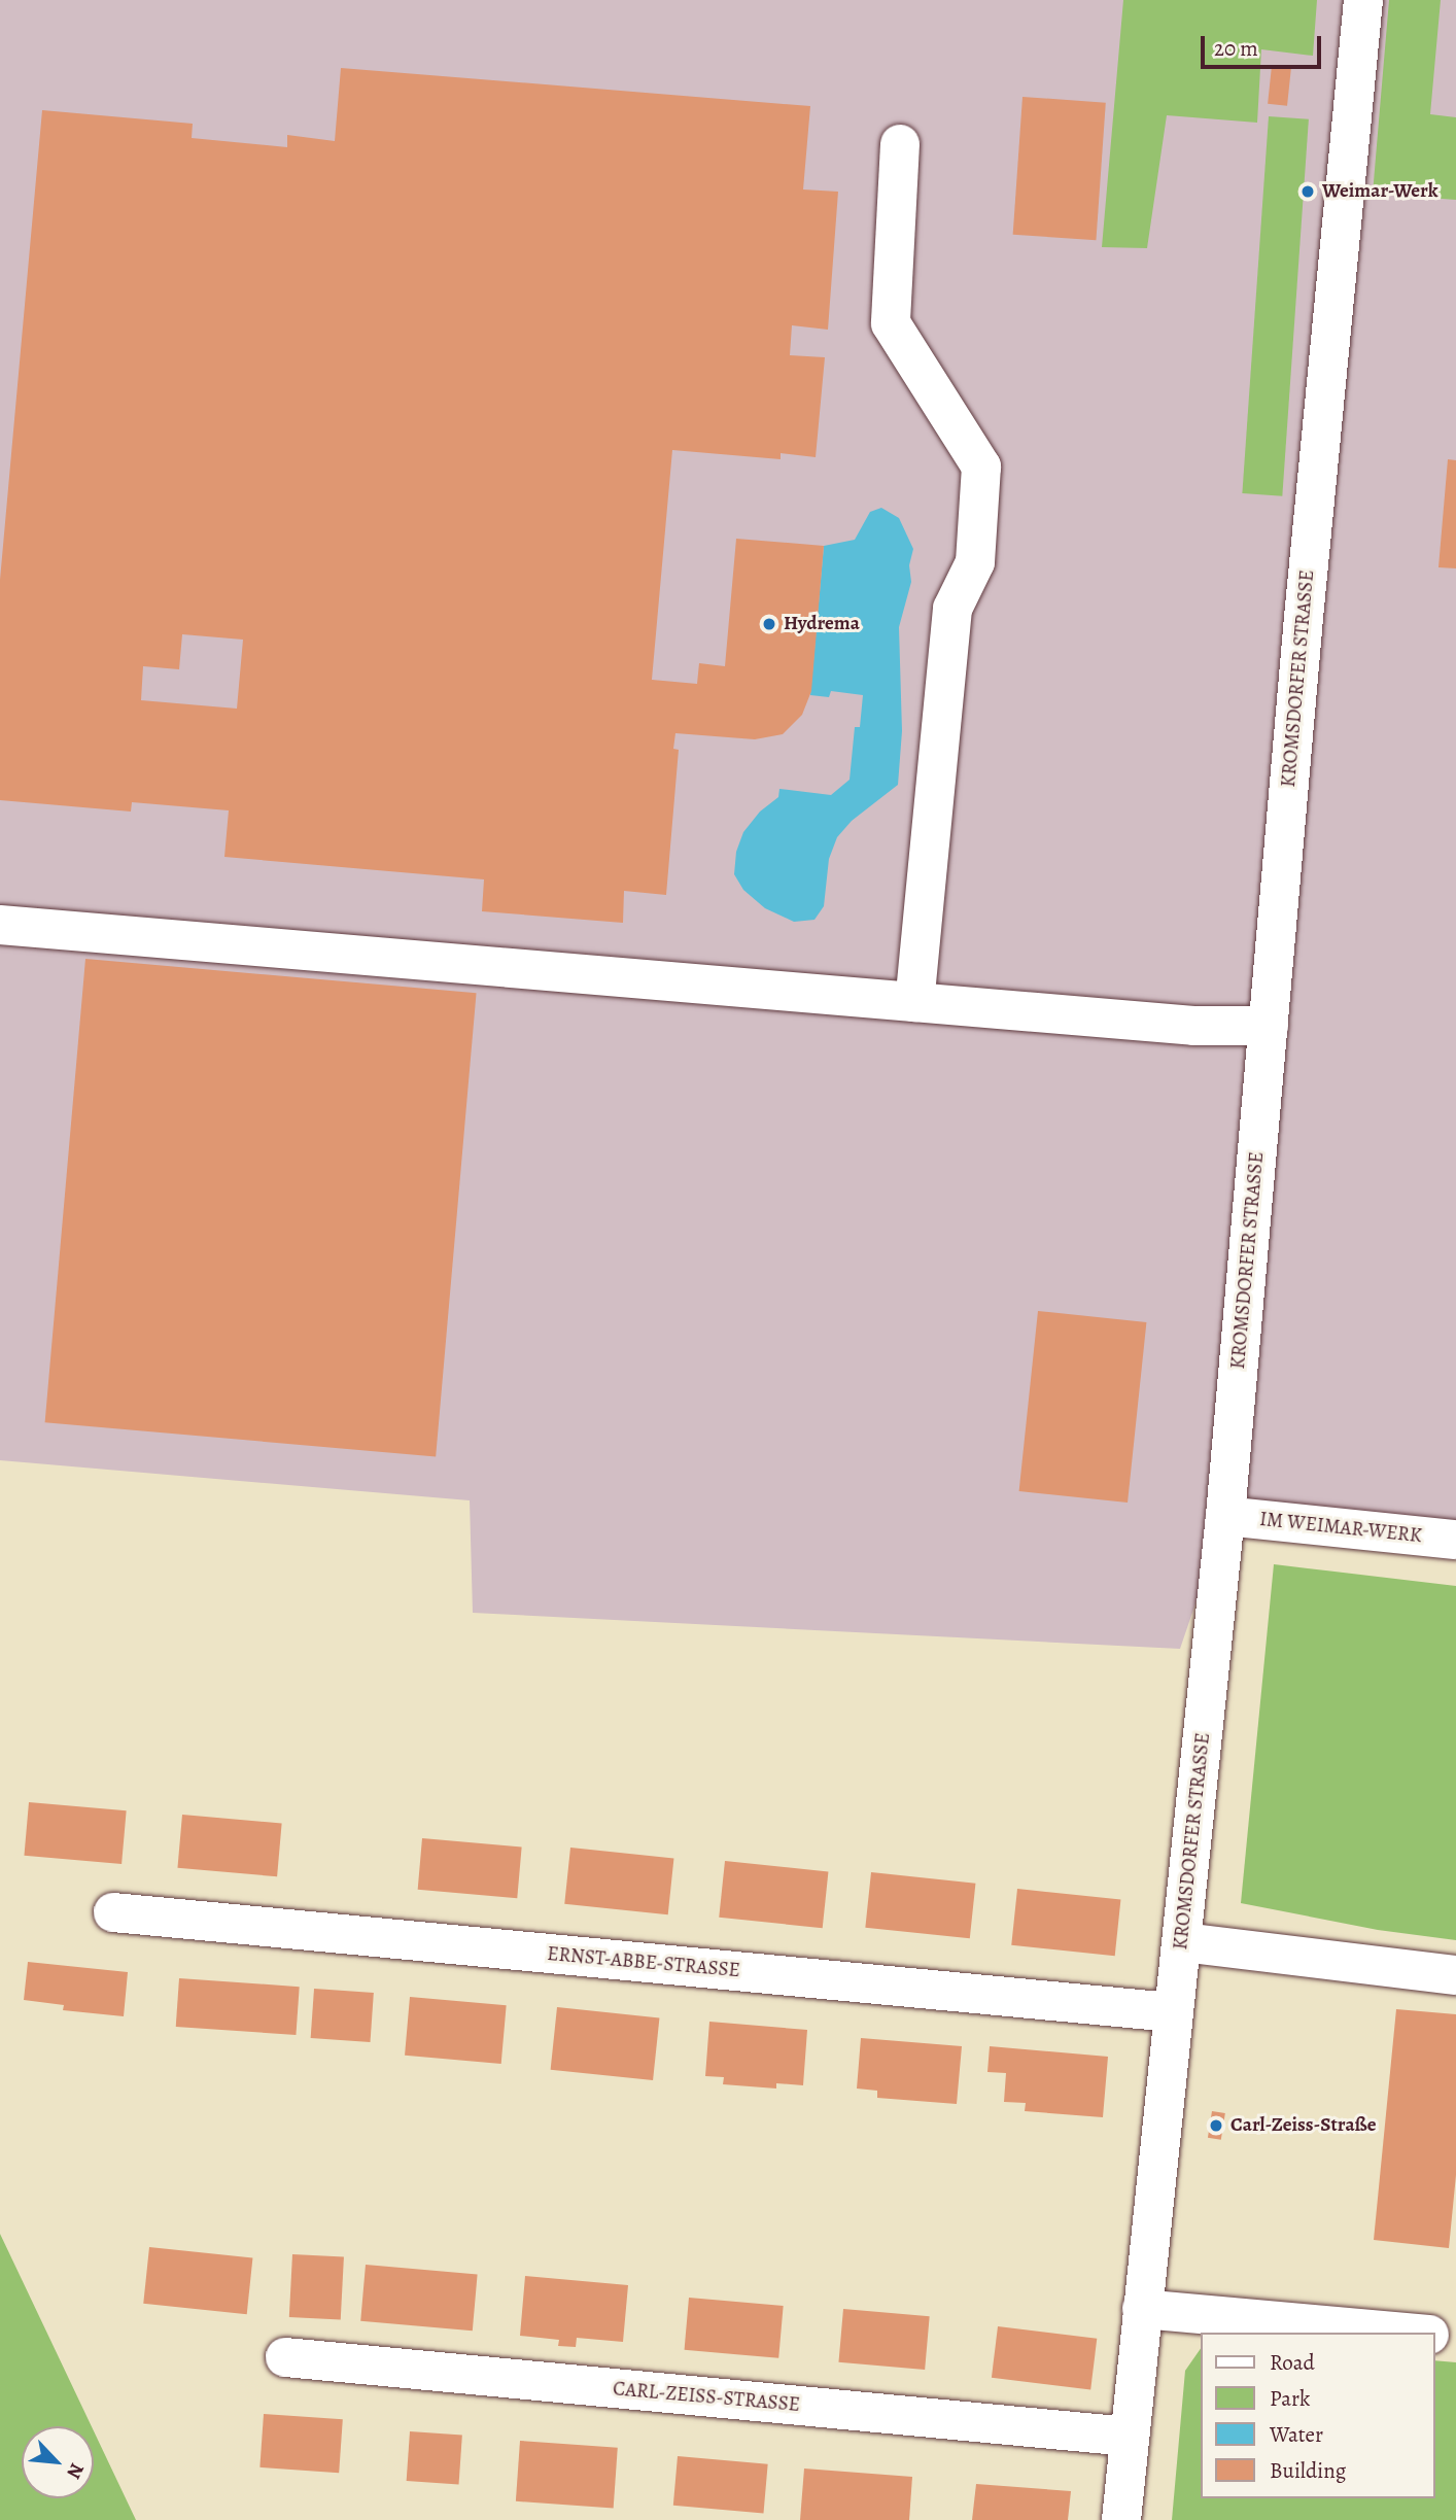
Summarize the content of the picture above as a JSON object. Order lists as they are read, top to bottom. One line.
{"streets":{"street":["KROMSDORFER STRASSE","IM WEIMAR-WERK","ERNST-ABBE-STRASSE","CARL-ZEISS-STRASSE"]},"crossings":[["KROMSDORFER STRASSE","IM WEIMAR-WERK"],["KROMSDORFER STRASSE","ERNST-ABBE-STRASSE"],["KROMSDORFER STRASSE","CARL-ZEISS-STRASSE"]],"places":["Weimar-Werk","Hydrema","Carl-Zeiss-Straße"],"legend":["Road","Park","Water","Building"],"scale_bar":"20 m","north":"bottom right"}
